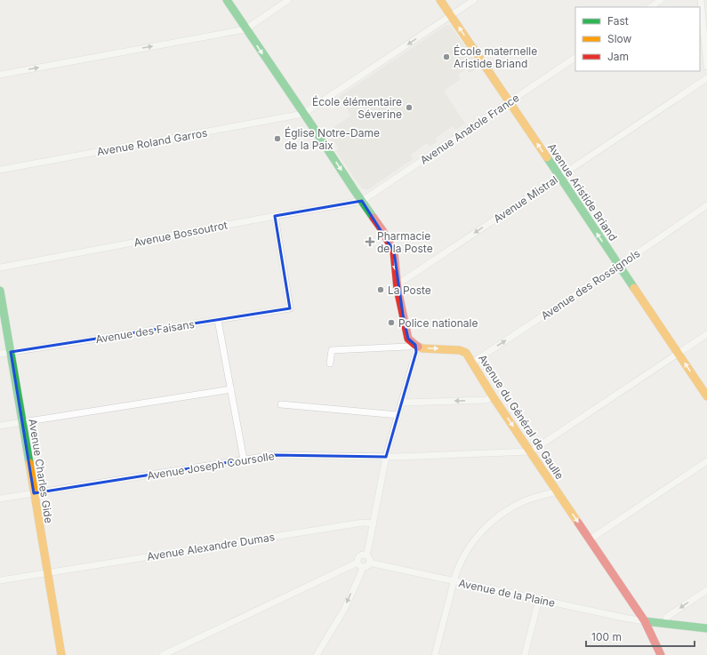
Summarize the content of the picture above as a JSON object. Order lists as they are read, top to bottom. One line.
{"streets":{"street":["Avenue Anatole France","Avenue Roland Garros","Avenue Aristide Briand","Avenue Mistral","Avenue Bossoutrot","Avenue des Rossignols","Avenue des Faisans","Avenue du Général de Gaulle","Avenue Joseph Coursolle","Avenue Charles Gide","Avenue Alexandre Dumas","Avenue de la Plaine"]},"crossings":[["Avenue Anatole France","Avenue Aristide Briand"],["Avenue Anatole France","Avenue Bossoutrot"],["Avenue Aristide Briand","Avenue Mistral"],["Avenue Aristide Briand","Avenue des Rossignols"],["Avenue Bossoutrot","Avenue des Faisans"],["Avenue des Rossignols","Avenue du Général de Gaulle"],["Avenue des Faisans","Avenue Charles Gide"],["Avenue du Général de Gaulle","Avenue Joseph Coursolle"],["Avenue du Général de Gaulle","Avenue de la Plaine"],["Avenue Joseph Coursolle","Avenue Charles Gide"],["Avenue Charles Gide","Avenue Alexandre Dumas"]],"one_way":["Avenue Aristide Briand","Avenue Mistral","Avenue des Rossignols","Avenue du Général de Gaulle"],"places":{"other":["École maternelle Aristide Briand","École élémentaire Séverine","Église Notre-Dame de la Paix","La Poste","Police nationale"],"health":["Pharmacie de la Poste"]},"legend":["Fast","Slow","Jam"],"scale_bar":"100 m"}
